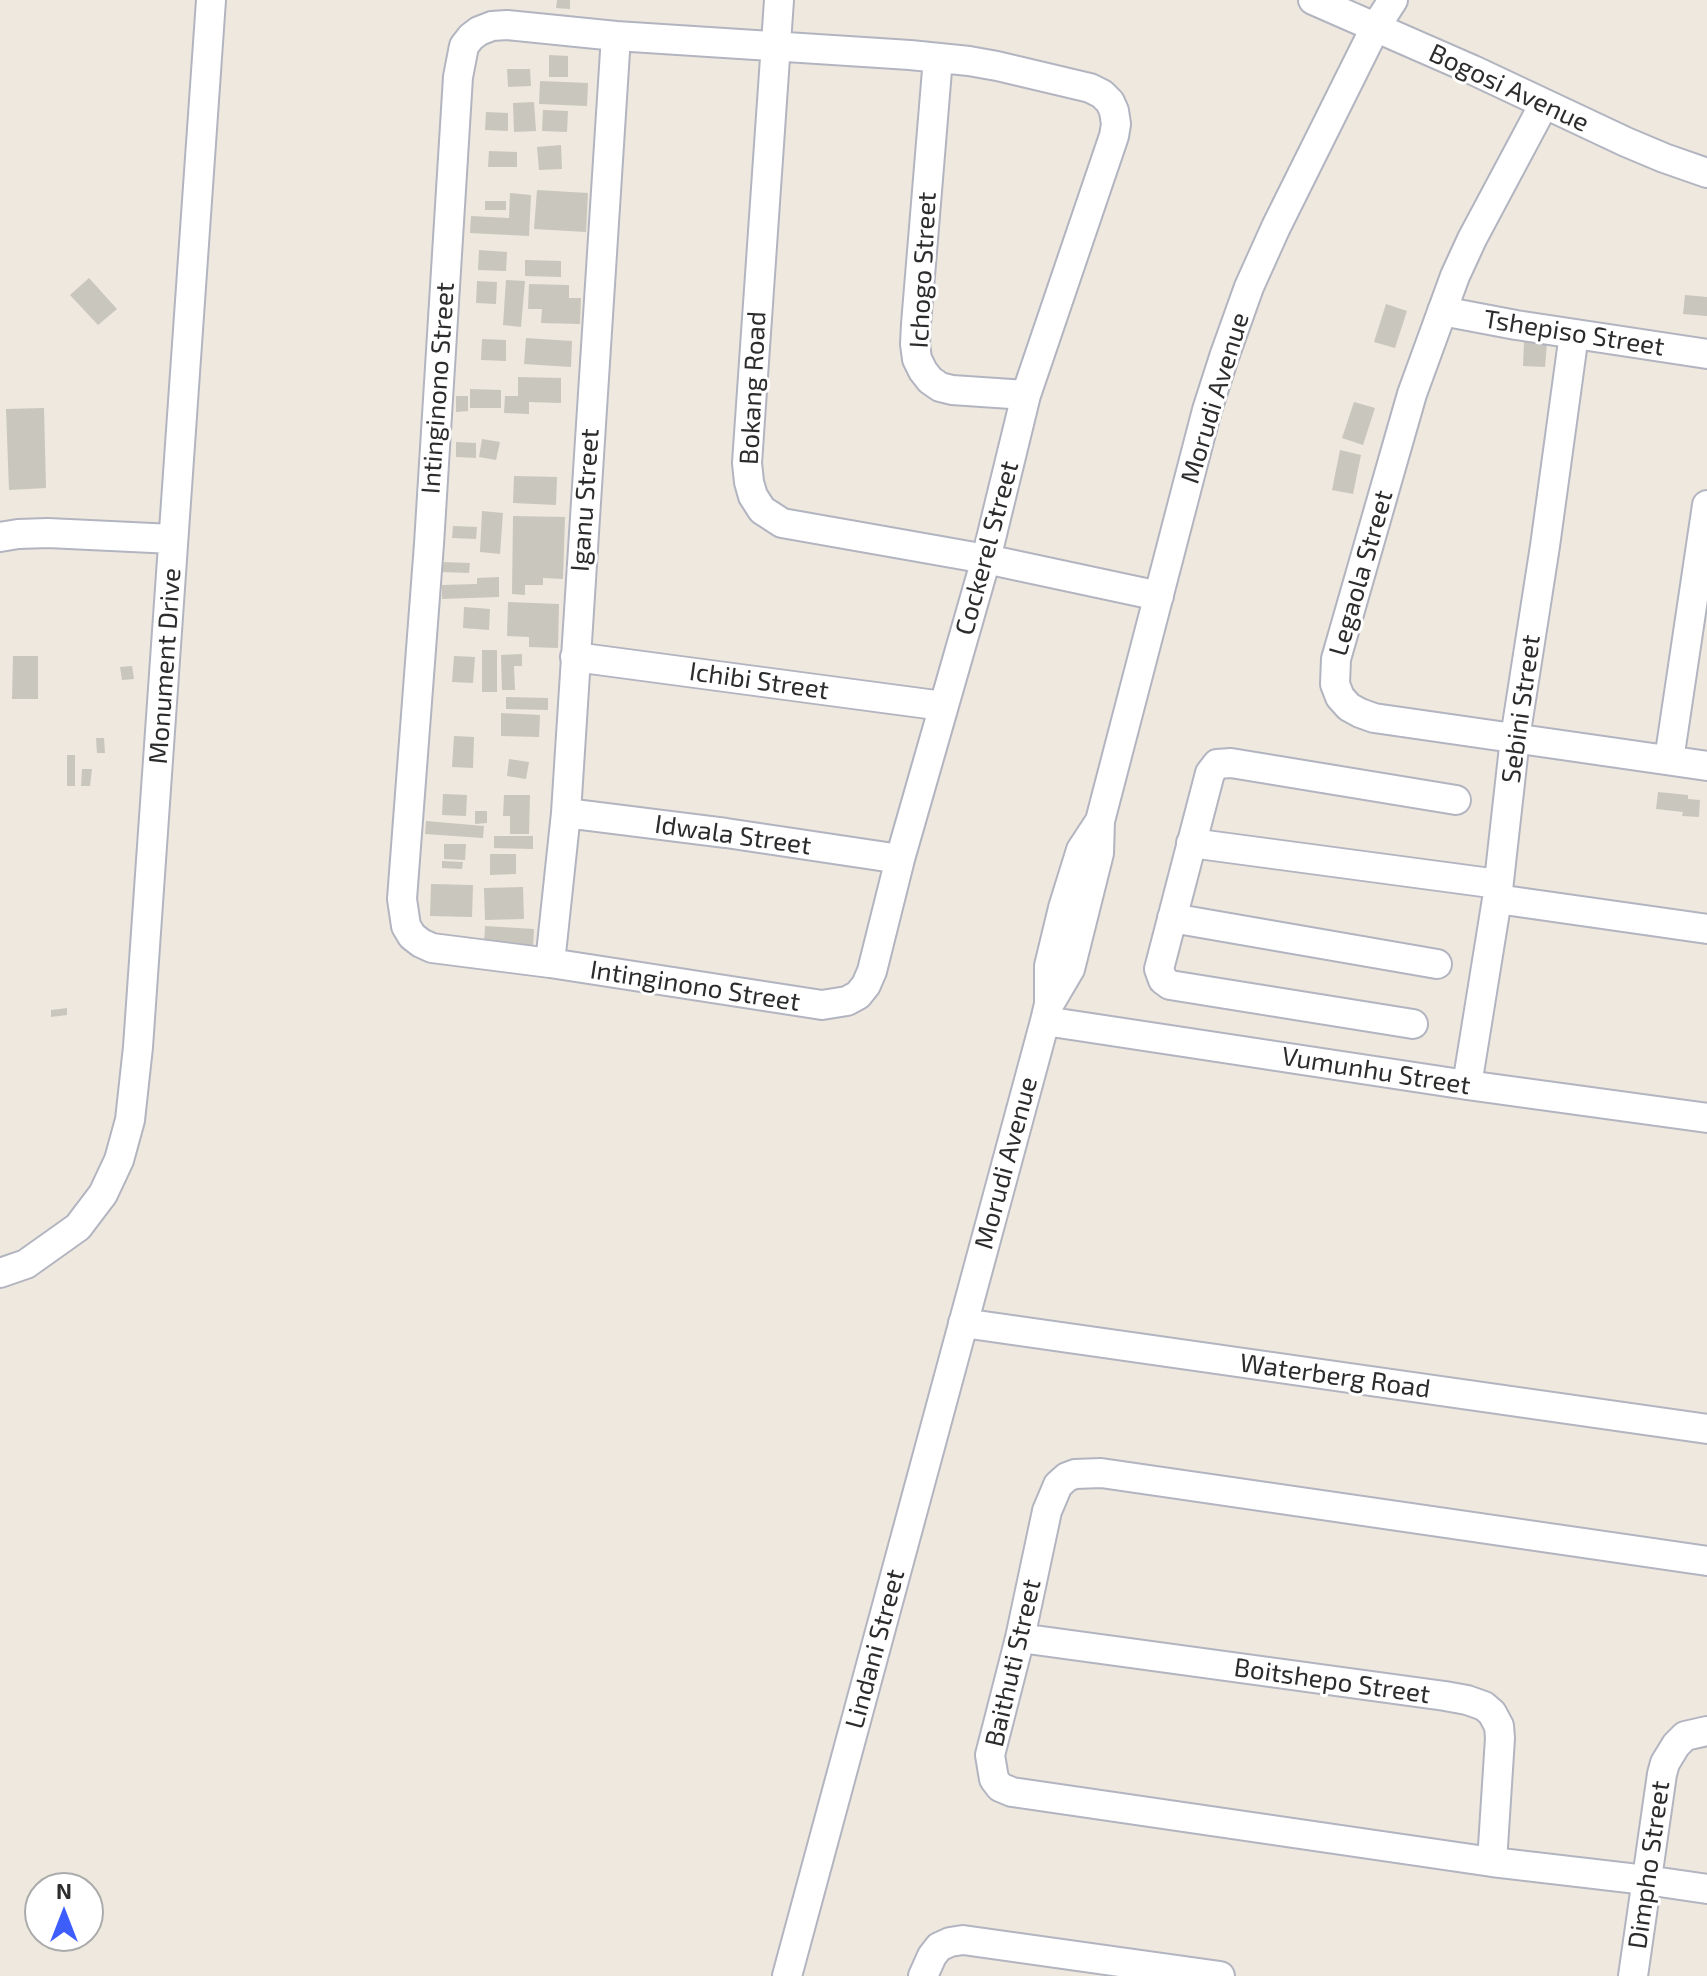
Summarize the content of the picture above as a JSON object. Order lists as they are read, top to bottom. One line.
{"streets":{"street":["Bogosi Avenue","Ichogo Street","Tshepiso Street","Intinginono Street","Bokang Road","Morudi Avenue","Iganu Street","Cockerel Street","Legaola Street","Monument Drive","Ichibi Street","Sebini Street","Idwala Street","Vumunhu Street","Waterberg Road","Lindani Street","Baithuti Street","Boitshepo Street","Dimpho Street"]},"crossings":[["Bogosi Avenue","Morudi Avenue"],["Bogosi Avenue","Legaola Street"],["Ichogo Street","Intinginono Street"],["Ichogo Street","Cockerel Street"],["Tshepiso Street","Legaola Street"],["Tshepiso Street","Sebini Street"],["Intinginono Street","Bokang Road"],["Intinginono Street","Iganu Street"],["Intinginono Street","Cockerel Street"],["Bokang Road","Morudi Avenue"],["Bokang Road","Cockerel Street"],["Morudi Avenue","Vumunhu Street"],["Morudi Avenue","Waterberg Road"],["Morudi Avenue","Lindani Street"],["Iganu Street","Ichibi Street"],["Iganu Street","Idwala Street"],["Cockerel Street","Ichibi Street"],["Cockerel Street","Idwala Street"],["Legaola Street","Sebini Street"],["Sebini Street","Vumunhu Street"],["Waterberg Road","Lindani Street"],["Baithuti Street","Boitshepo Street"],["Baithuti Street","Dimpho Street"]],"north":"top"}
